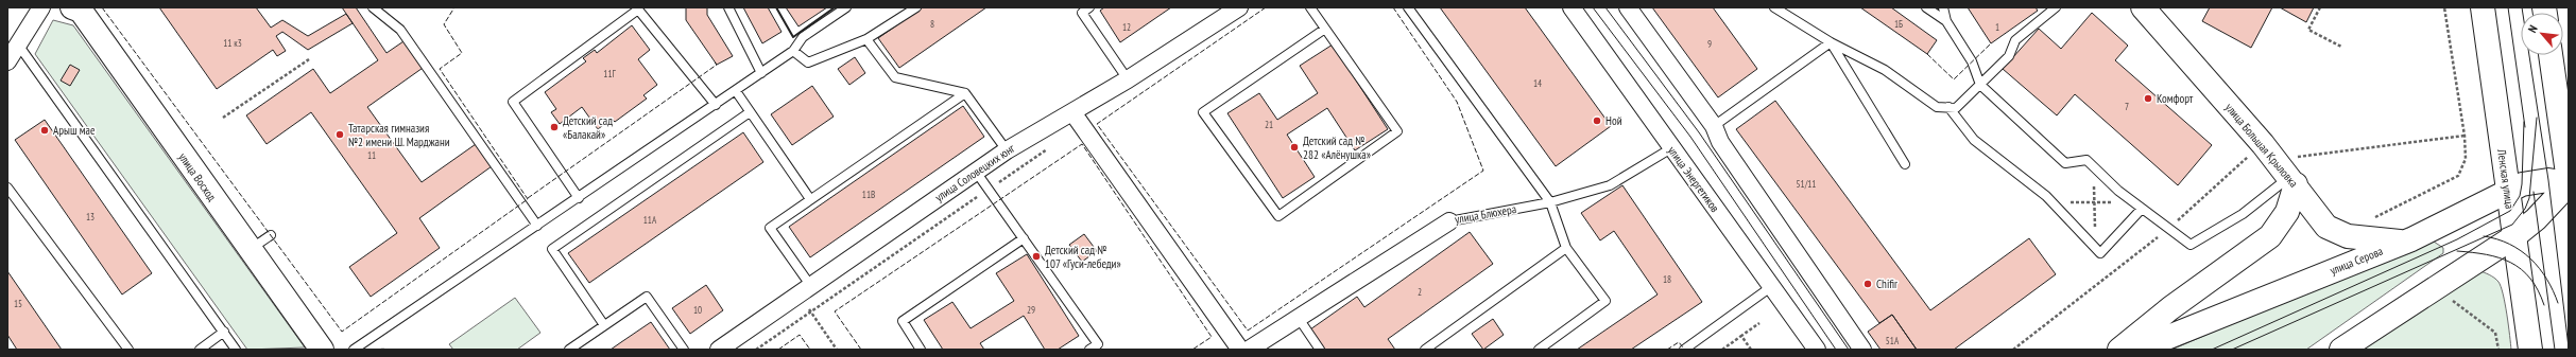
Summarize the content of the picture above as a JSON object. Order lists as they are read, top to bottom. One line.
{"streets":{"street":["улица Большая Крыловка","улица Соловецких юнг","улица Восход","улица Энергетиков","Ленская улица","улица Блюхера","улица Серова"]},"crossings":[["улица Большая Крыловка","улица Серова"],["улица Энергетиков","улица Блюхера"],["Ленская улица","улица Серова"]],"places":["Комфорт","Ной","Детский сад «Балакай»","Арыш мае","Татарская гимназия №2 имени Ш. Марджани","Детский сад № 282 «Алёнушка»","Детский сад № 107 «Гуси-лебеди»","Chifir"],"house_numbers":["8","1Б","12","1","11 к3","9","11Г","14","7","21","11","51/11","11В","13","11А","18","2","15","10","29","51А"],"north":"top left"}
